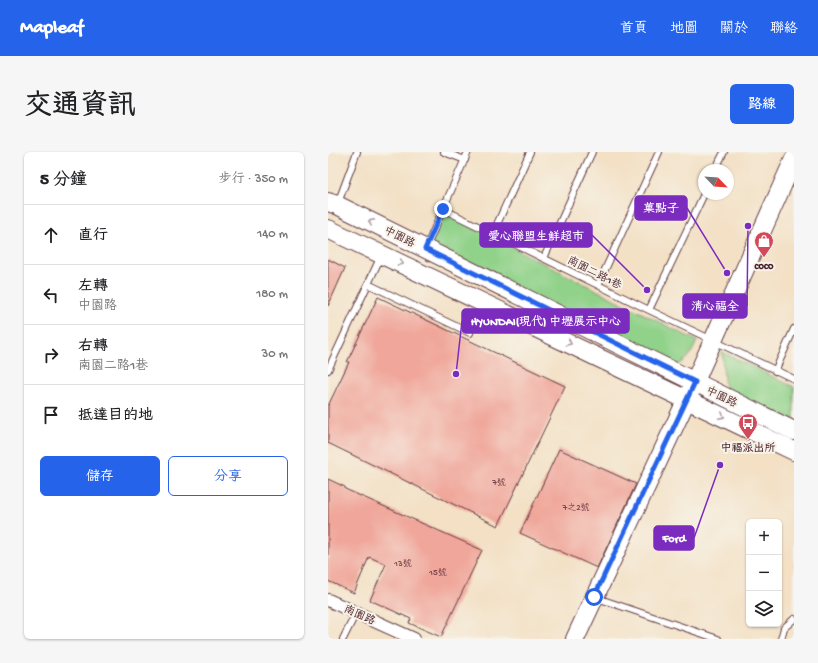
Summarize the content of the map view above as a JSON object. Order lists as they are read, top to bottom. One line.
{"streets":{"main road":["中園路"],"street":["南園路"],"lane":["南園二路1巷"]},"places":{"other":["清心福全","菓點子","愛心聯盟生鮮超市","HYUNDAI(現代) 中壢展示中心","Ford"],"shop":["coco"],"bus stop":["中福派出所"]},"house_numbers":["7號","7之2號","13號","15號"],"north":"bottom right","page":{"header":"Mapleaf","nav":["首頁","地圖","關於","聯絡"],"title":"交通資訊","buttons":["路線",["儲存","分享"]],"heading":["5 分鐘","步行 · 350 m"],"list":[["直行","140 m"],["左轉","中園路","180 m"],["右轉","南園二路1巷","30 m"],"抵達目的地"],"map_buttons":["+","−"]}}
